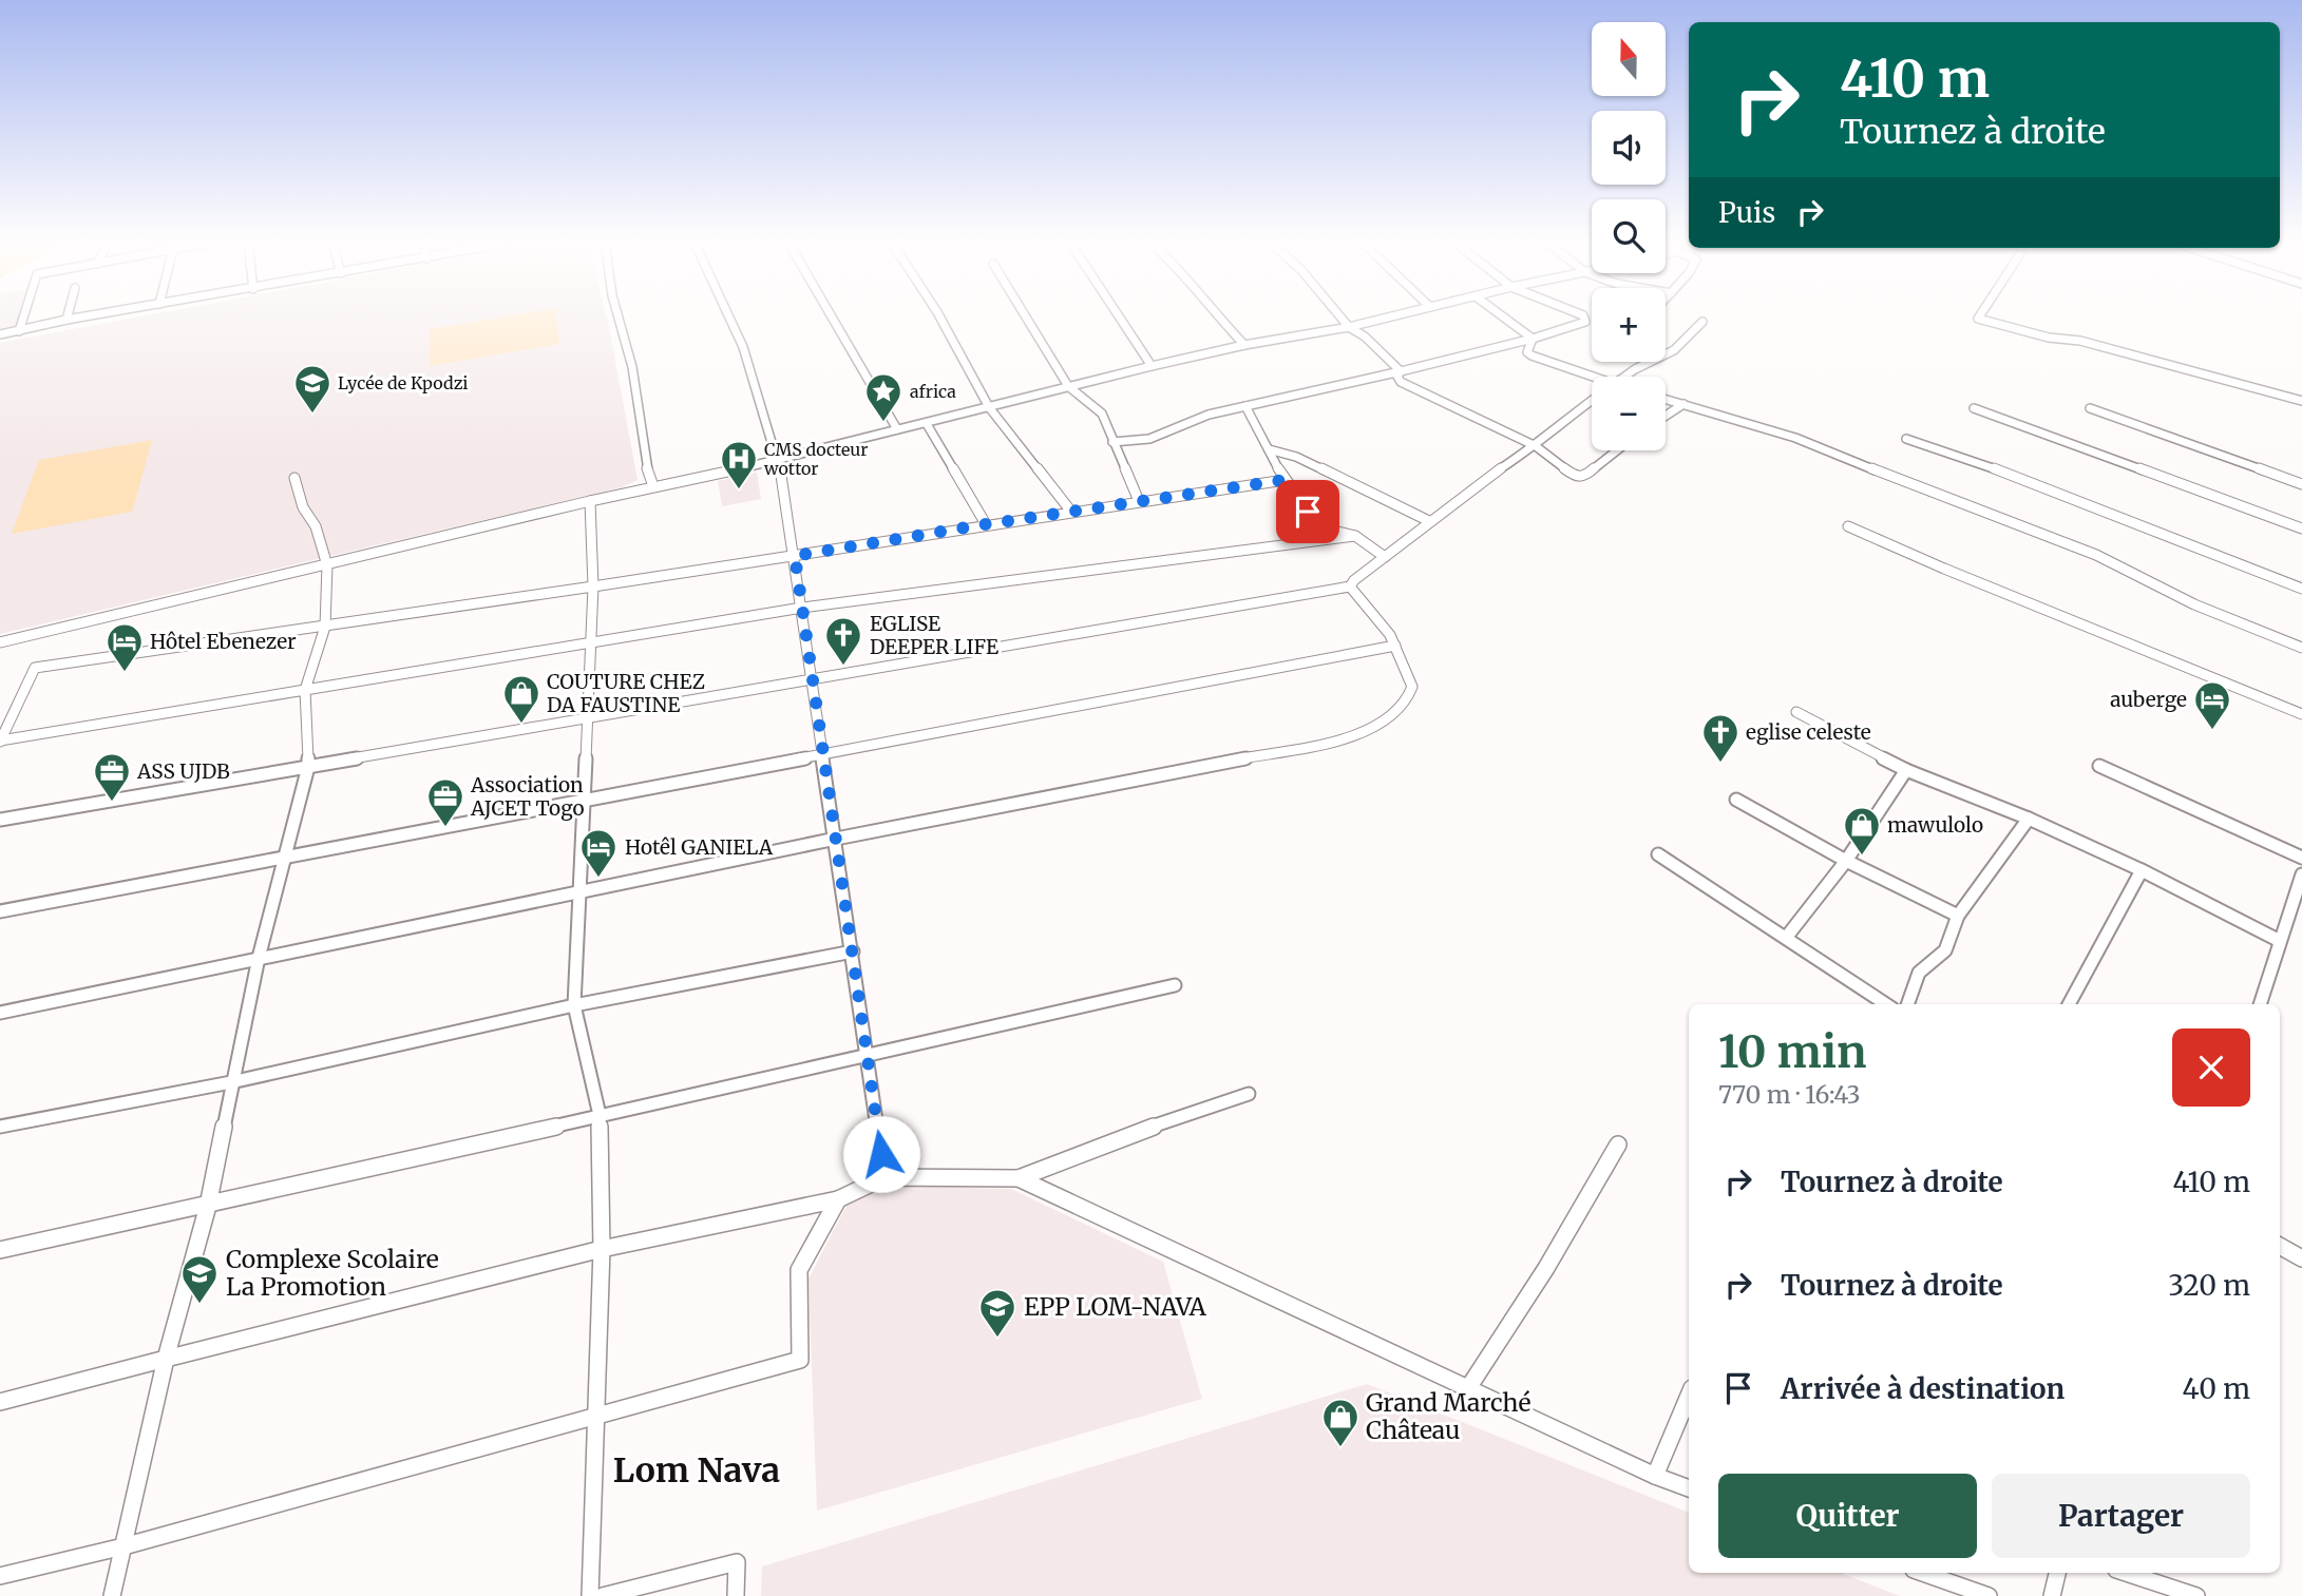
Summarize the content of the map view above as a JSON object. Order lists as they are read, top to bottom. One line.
{"districts":["Lom Nava"],"places":{"school or university":["Lycée de Kpodzi","Complexe Scolaire La Promotion","EPP LOM-NAVA"],"place":["africa"],"hospital":["CMS docteur wottor"],"church":["EGLISE DEEPER LIFE","eglise celeste"],"hotel":["Hôtel Ebenezer","auberge","Hotêl GANIELA"],"shop":["COUTURE CHEZ DA FAUSTINE","mawulolo","Grand Marché Château"],"office":["ASS UJDB","Association AJCET Togo"]},"north":"top","page":{"map_buttons":["+","−"],"turn":["410 m","Tournez à droite"],"then":"Puis","heading":["10 min","770 m · 16:43"],"list":[{"name":"Tournez à droite","value":"410 m"},{"name":"Tournez à droite","value":"320 m"},{"name":"Arrivée à destination","value":"40 m"}],"buttons":["Quitter","Partager"]}}
